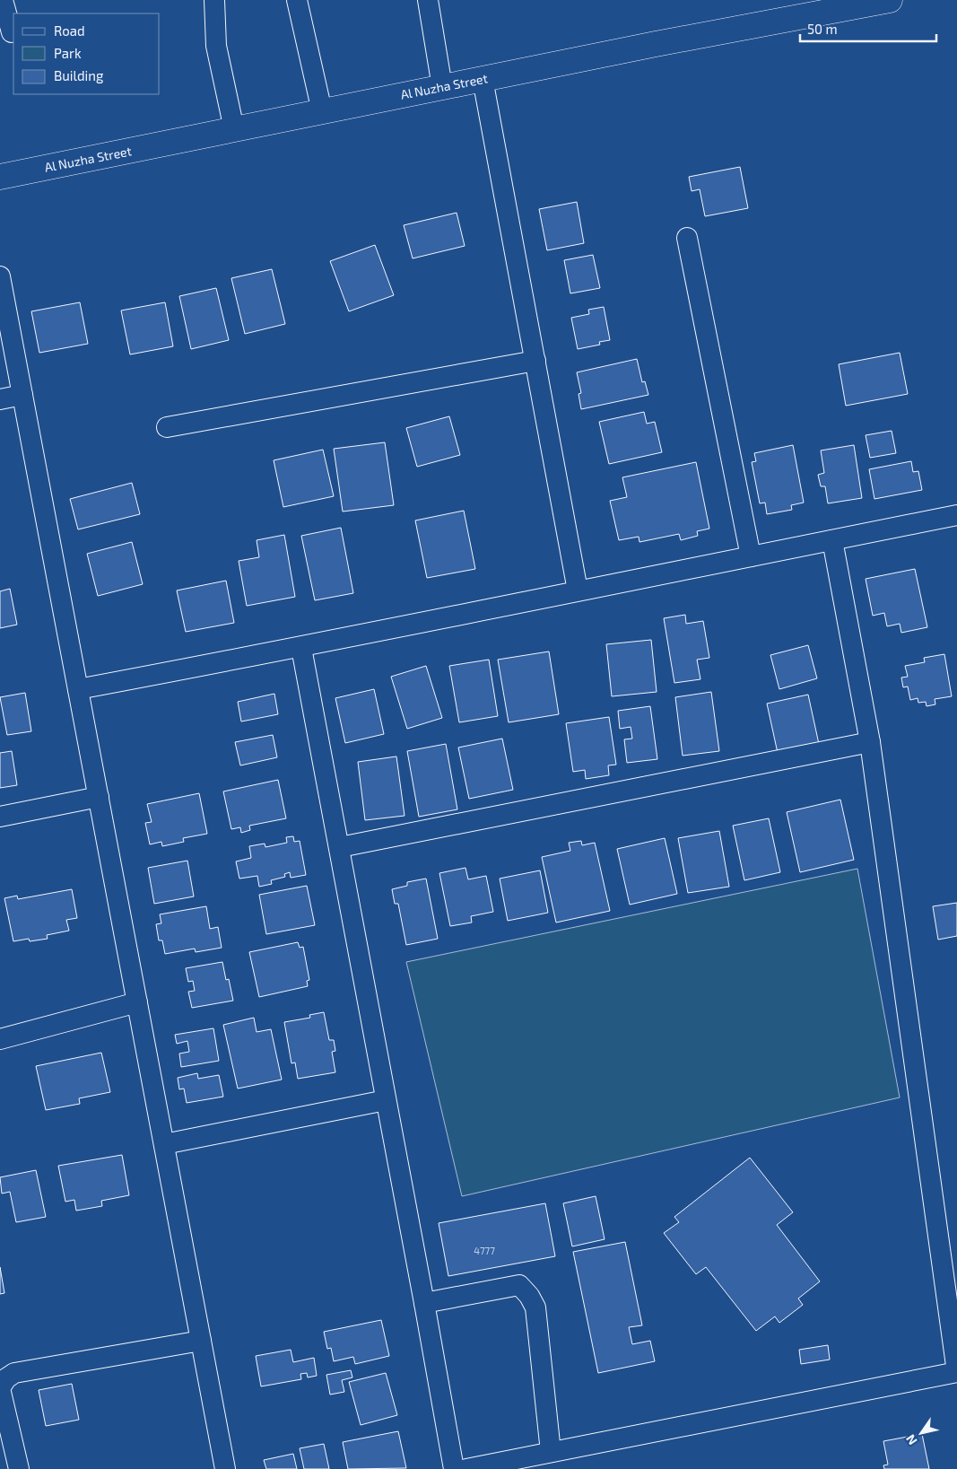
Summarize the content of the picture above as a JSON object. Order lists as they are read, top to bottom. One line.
{"streets":{"main road":["Al Nuzha Street"]},"house_numbers":["4777"],"legend":["Road","Park","Building"],"scale_bar":"50 m","north":"bottom left"}
